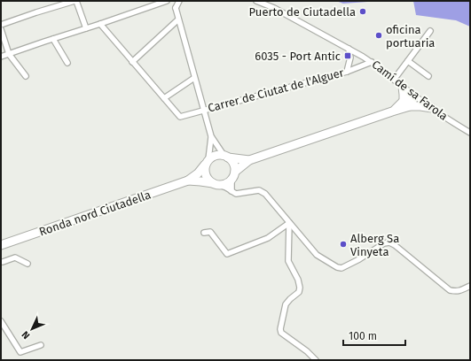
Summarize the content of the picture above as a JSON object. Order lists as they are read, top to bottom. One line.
{"streets":{"main road":["Ronda nord Ciutadella"],"street":["Carrer de Ciutat de l'Alguer","Camí de sa Farola"]},"crossings":[["Carrer de Ciutat de l'Alguer","Camí de sa Farola"]],"places":{"other":["Puerto de Ciutadella","oficina portuaria","Alberg Sa Vinyeta"],"transit":["6035 - Port Antic"]},"scale_bar":"100 m","north":"bottom left"}
